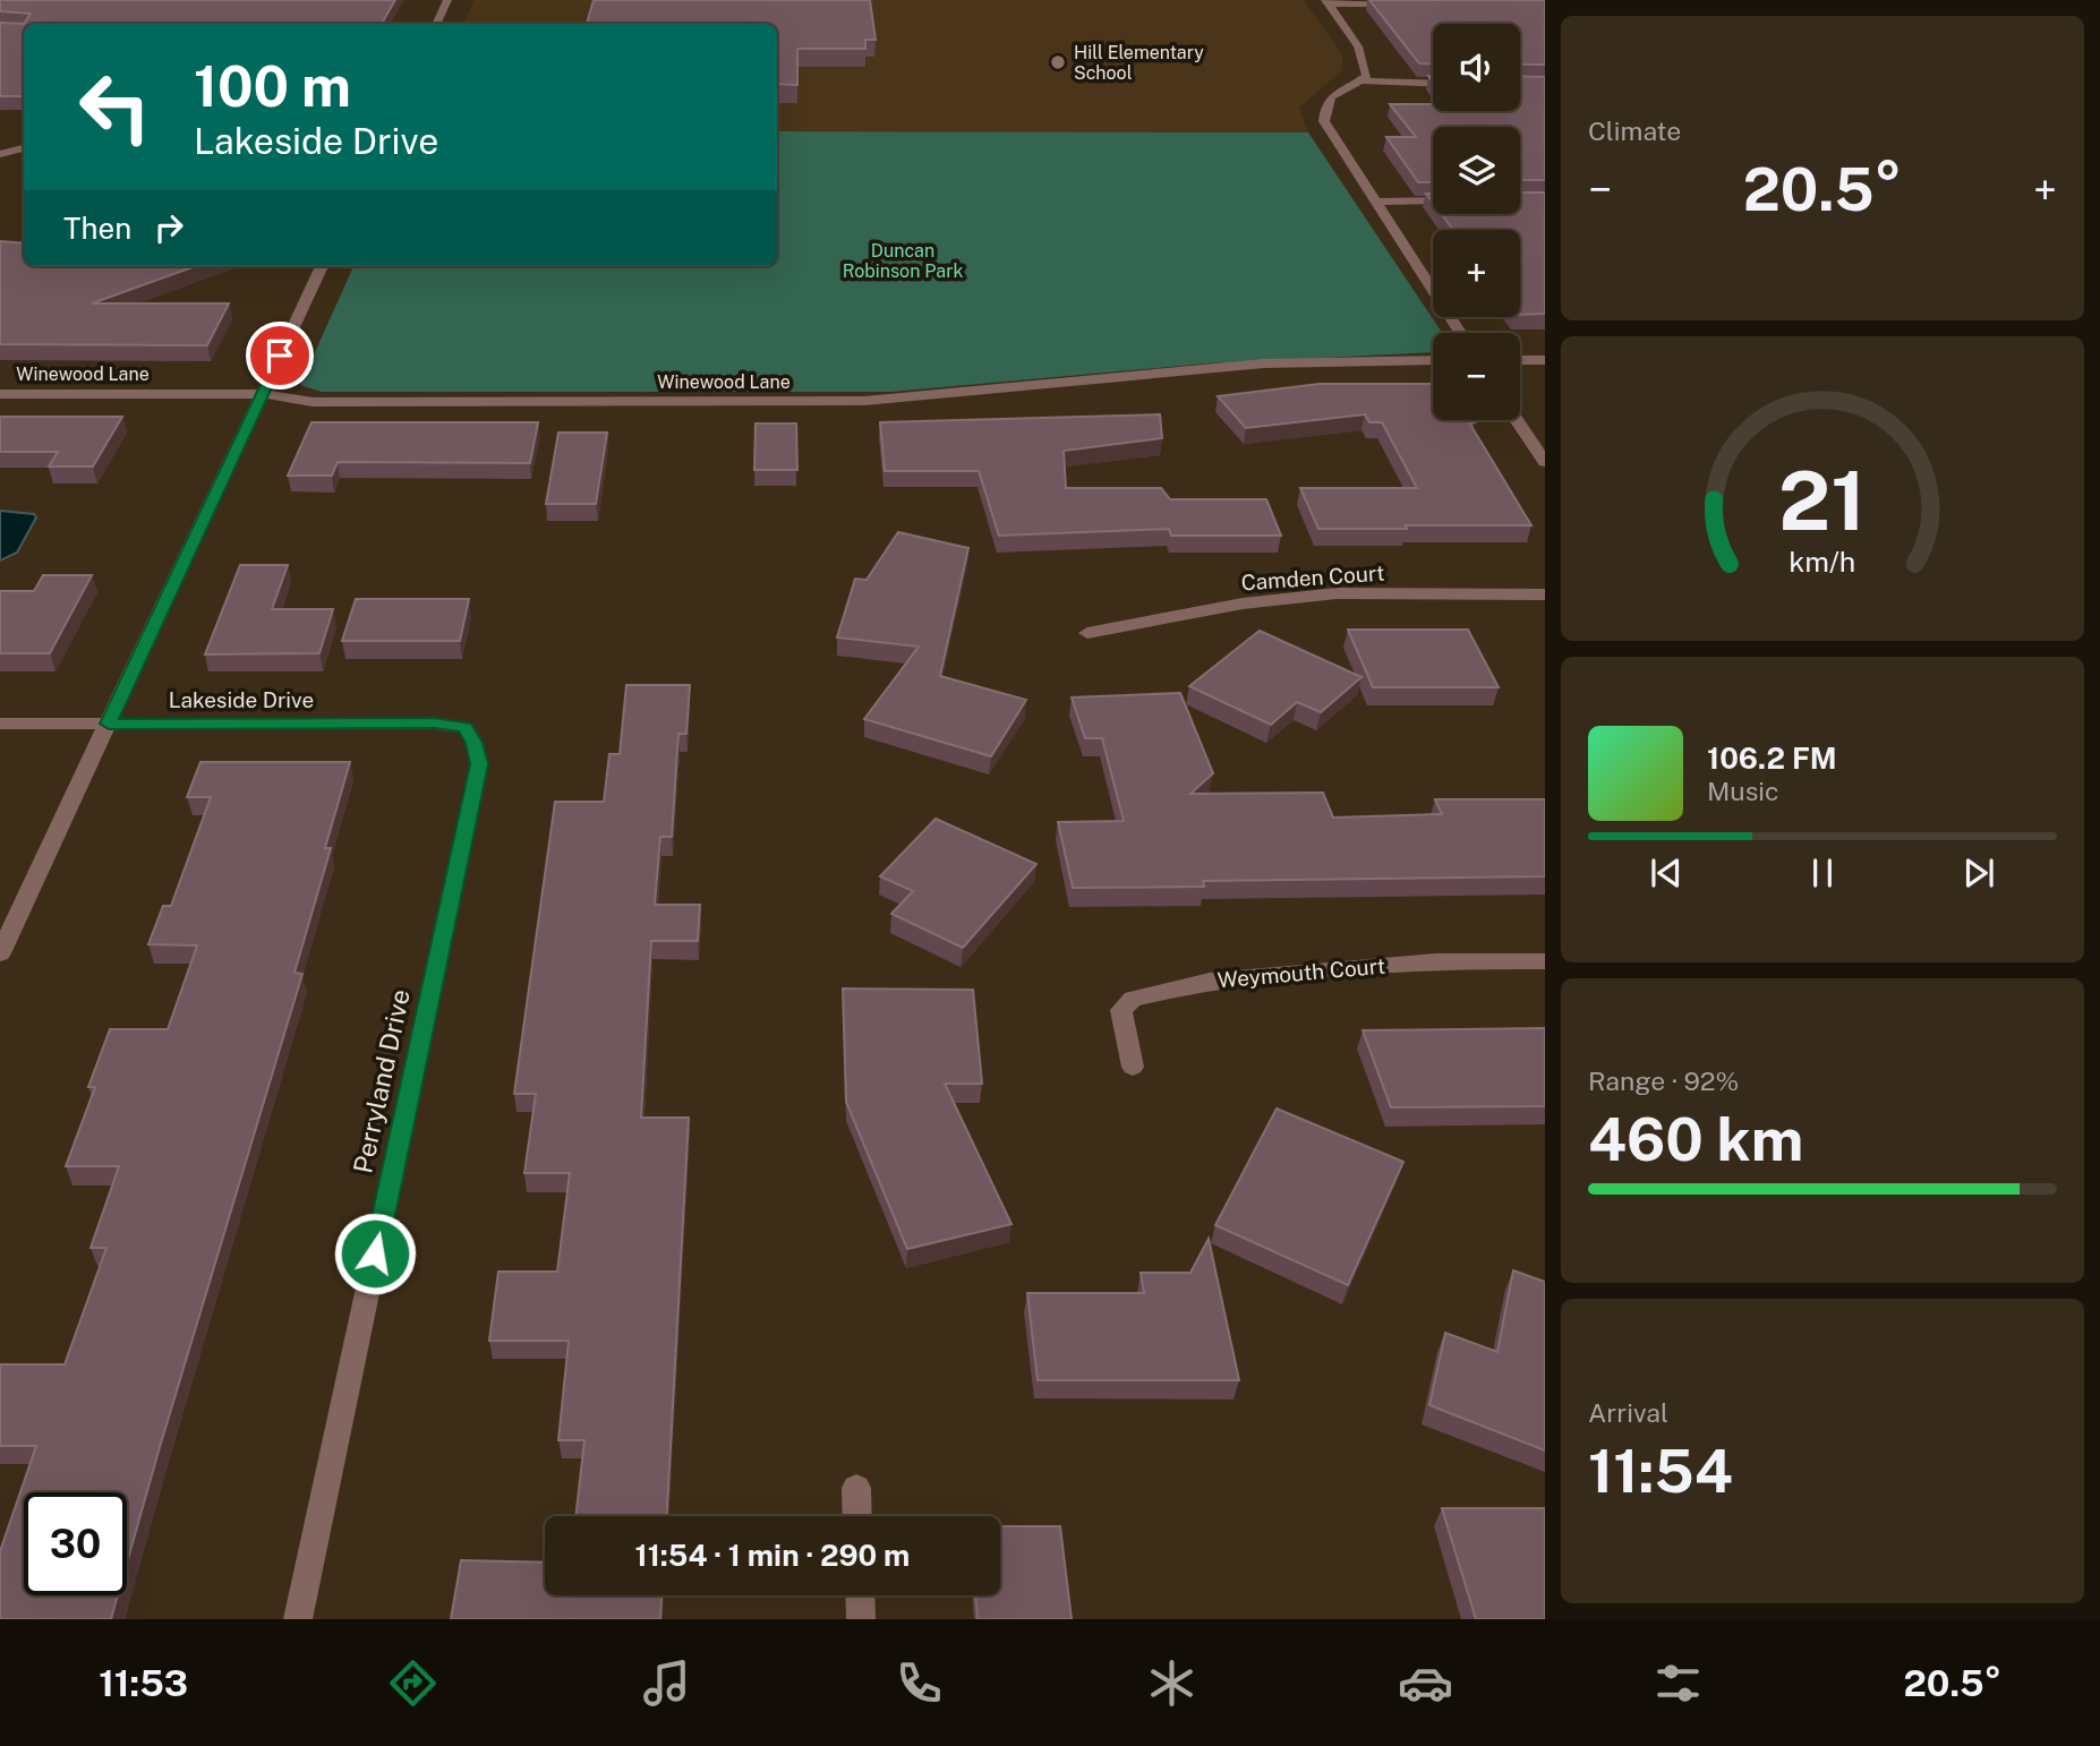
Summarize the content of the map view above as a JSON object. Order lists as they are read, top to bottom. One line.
{"streets":{"street":["Winewood Lane","Camden Court","Lakeside Drive","Weymouth Court","Perryland Drive"]},"crossings":[["Lakeside Drive","Perryland Drive"]],"parks":["Duncan Robinson Park"],"places":["Hill Elementary School"],"page":{"tile":["Climate",["Range · 92%","460 km"],["Arrival","11:54"]],"map_buttons":["+","−"],"turn":["100 m","Lakeside Drive"],"heat":["−","20.5°","+"],"then":"Then","song":["106.2 FM","Music"],"limit":"30","trip":"11:54 · 1 min · 290 m","tabs":["11:53","20.5°"],"gauge":["21","km/h"]}}
